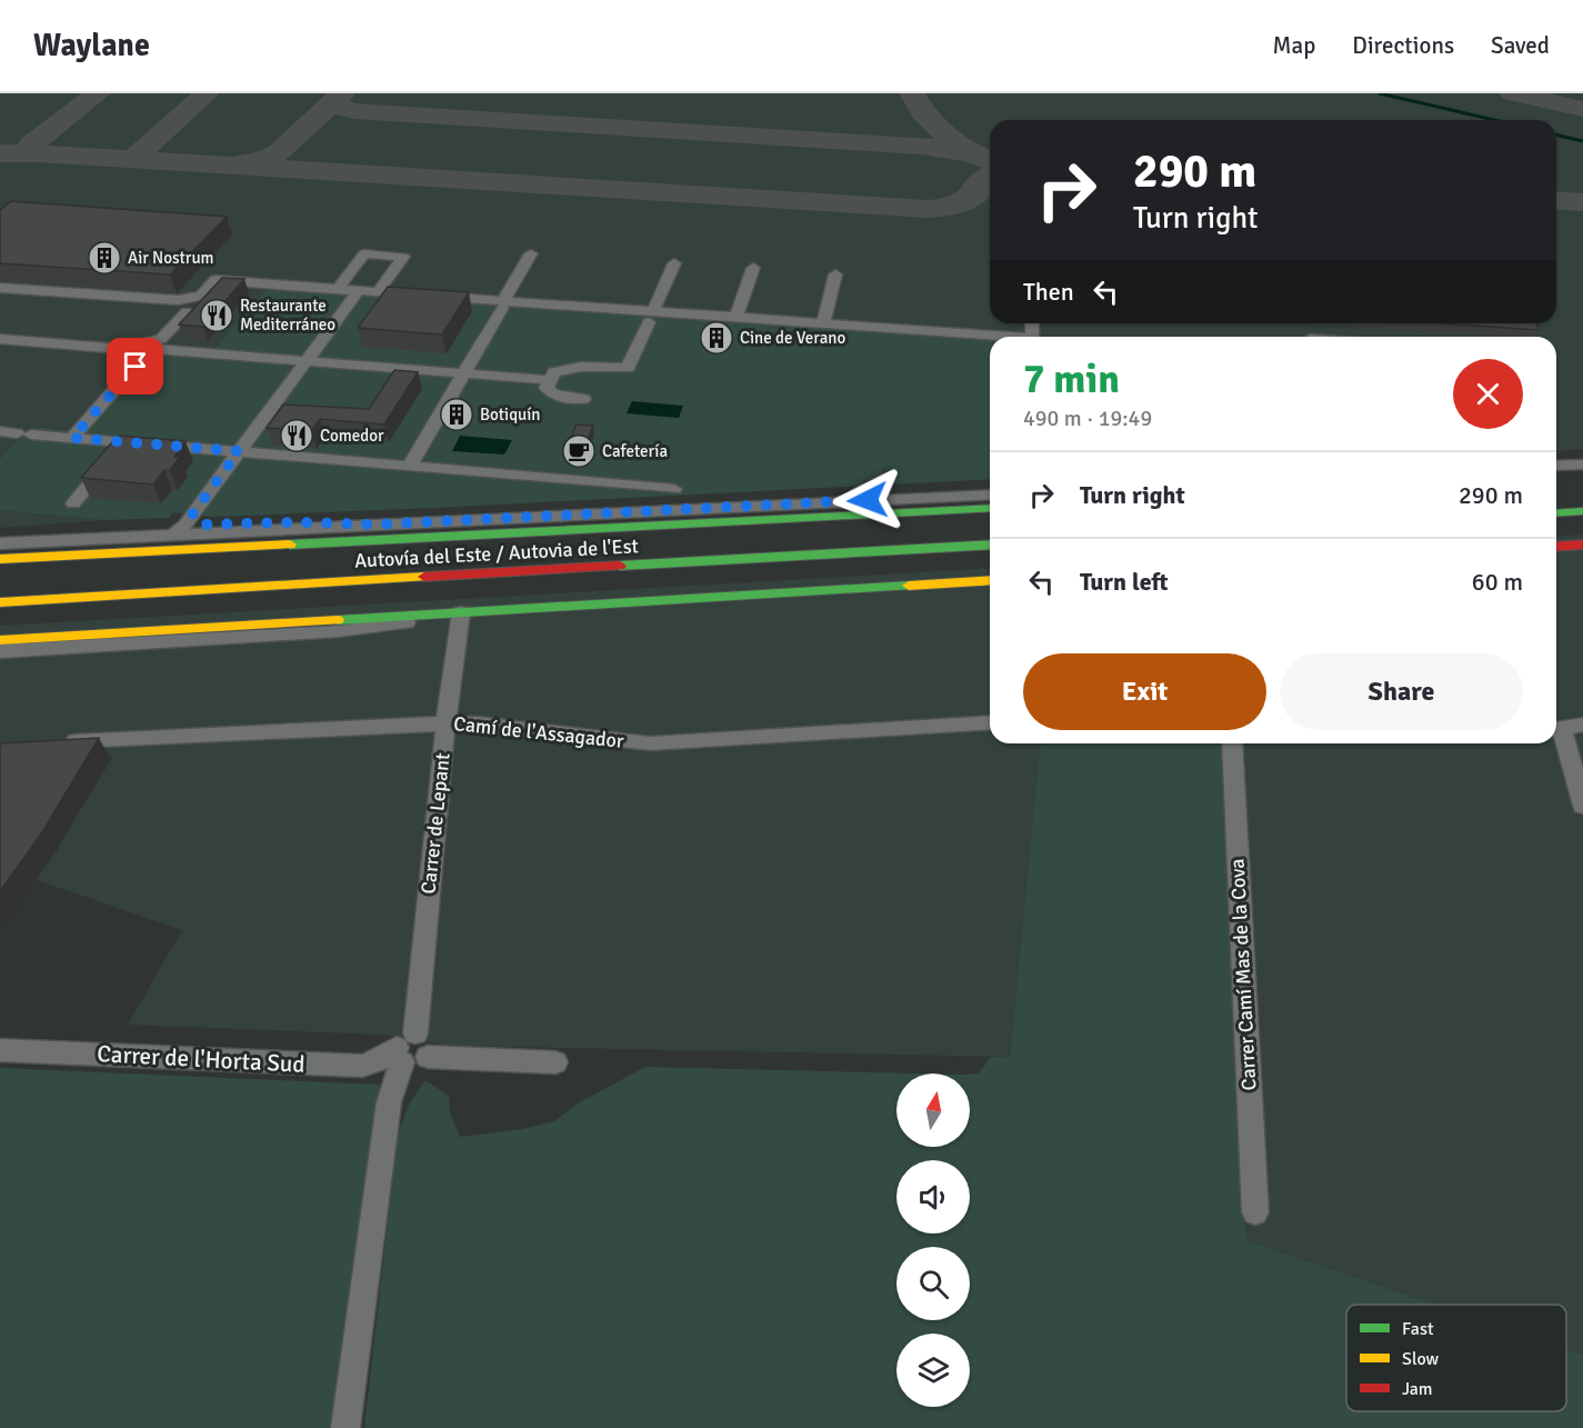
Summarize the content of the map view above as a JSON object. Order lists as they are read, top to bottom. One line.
{"streets":{"main road":["Autovía del Este / Autovia de l'Est"],"street":["Camí de l'Assagador","Carrer de Lepant","Carrer Camí Mas de la Cova","Carrer de l'Horta Sud"]},"crossings":[["Camí de l'Assagador","Carrer de Lepant"],["Carrer de Lepant","Carrer de l'Horta Sud"]],"places":{"building":["Air Nostrum","Cine de Verano","Botiquín"],"restaurant":["Restaurante Mediterráneo","Comedor"],"cafe":["Cafetería"]},"legend":["Fast","Slow","Jam"],"north":"top","page":{"header":"Waylane","nav":["Map","Directions","Saved"],"turn":["290 m","Turn right"],"then":"Then","heading":["7 min","490 m · 19:49"],"list":[{"name":"Turn right","value":"290 m"},{"name":"Turn left","value":"60 m"}],"buttons":["Exit","Share"]}}
